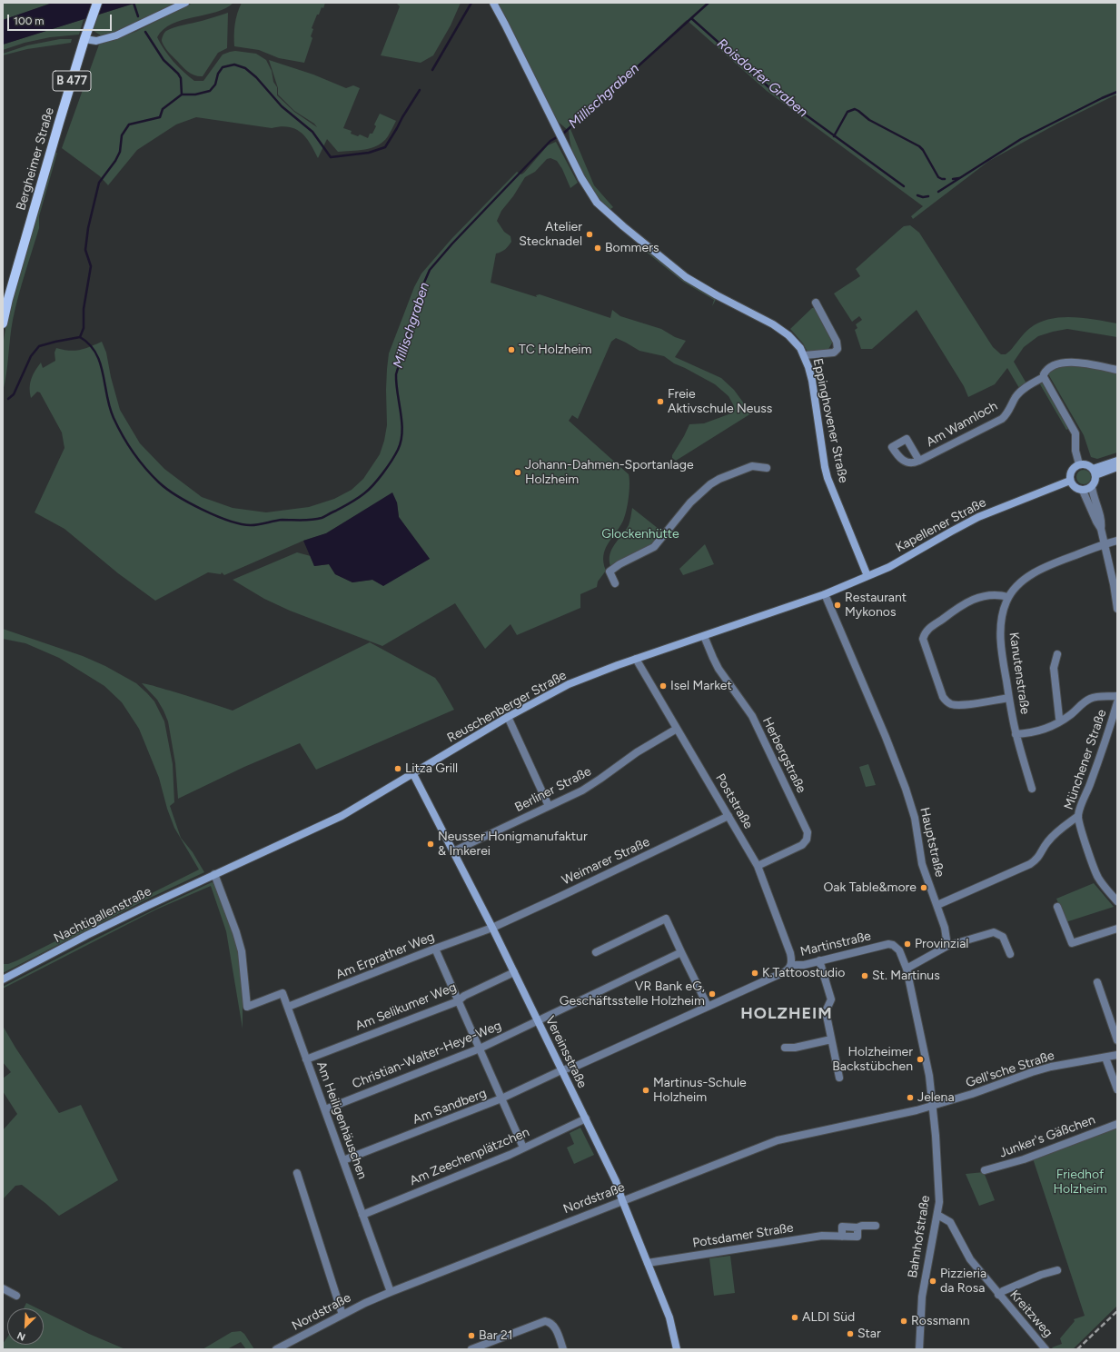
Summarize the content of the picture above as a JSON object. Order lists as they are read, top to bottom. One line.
{"streets":{"main road":["B 477","Bergheimer Straße","Eppinghovener Straße","Kapellener Straße","Reuschenberger Straße","Nachtigallenstraße","Vereinsstraße"],"street":["Am Wannloch","Kanutenstraße","Herbergstraße","Münchener Straße","Berliner Straße","Poststraße","Hauptstraße","Weimarer Straße","Martinstraße","Am Erprather Weg","Am Selikumer Weg","Christian-Walter-Heye-Weg","Gell'sche Straße","Am Sandberg","Am Heiligenhäuschen","Junker's Gäßchen","Am Zeechenplätzchen","Nordstraße","Potsdamer Straße","Bahnhofstraße","Kreitzweg"]},"crossings":[["Eppinghovener Straße","Kapellener Straße"],["Kapellener Straße","Reuschenberger Straße"],["Kapellener Straße","Hauptstraße"],["Reuschenberger Straße","Herbergstraße"],["Reuschenberger Straße","Poststraße"],["Reuschenberger Straße","Hauptstraße"],["Reuschenberger Straße","Nachtigallenstraße"],["Reuschenberger Straße","Vereinsstraße"],["Reuschenberger Straße","Am Heiligenhäuschen"],["Herbergstraße","Poststraße"],["Berliner Straße","Poststraße"],["Berliner Straße","Vereinsstraße"],["Poststraße","Weimarer Straße"],["Poststraße","Martinstraße"],["Weimarer Straße","Am Erprather Weg"],["Weimarer Straße","Vereinsstraße"],["Nachtigallenstraße","Am Heiligenhäuschen"],["Martinstraße","Vereinsstraße"],["Martinstraße","Am Sandberg"],["Am Erprather Weg","Vereinsstraße"],["Am Erprather Weg","Am Heiligenhäuschen"],["Am Selikumer Weg","Vereinsstraße"],["Am Selikumer Weg","Am Heiligenhäuschen"],["Vereinsstraße","Christian-Walter-Heye-Weg"],["Vereinsstraße","Am Sandberg"],["Vereinsstraße","Am Zeechenplätzchen"],["Vereinsstraße","Nordstraße"],["Vereinsstraße","Potsdamer Straße"],["Christian-Walter-Heye-Weg","Am Heiligenhäuschen"],["Gell'sche Straße","Nordstraße"],["Gell'sche Straße","Bahnhofstraße"],["Am Sandberg","Am Heiligenhäuschen"],["Am Heiligenhäuschen","Am Zeechenplätzchen"],["Am Heiligenhäuschen","Nordstraße"],["Nordstraße","Bahnhofstraße"],["Bahnhofstraße","Kreitzweg"]],"districts":["HOLZHEIM"],"water":["Roisdorfer Graben","Millischgraben"],"parks":["Glockenhütte","Friedhof Holzheim"],"places":["Atelier Stecknadel","Bommers","TC Holzheim","Freie Aktivschule Neuss","Johann-Dahmen-Sportanlage Holzheim","Restaurant Mykonos","Isel Market","Litza Grill","Neusser Honigmanufaktur & Imkerei","Oak Table&more","Provinzial","K.Tattoostudio","St. Martinus","VR Bank eG, Geschäftsstelle Holzheim","Holzheimer Backstübchen","Martinus-Schule Holzheim","Jelena","Pizzieria da Rosa","ALDI Süd","Rossmann","Star","Bar 21"],"scale_bar":"100 m","north":"bottom left"}
